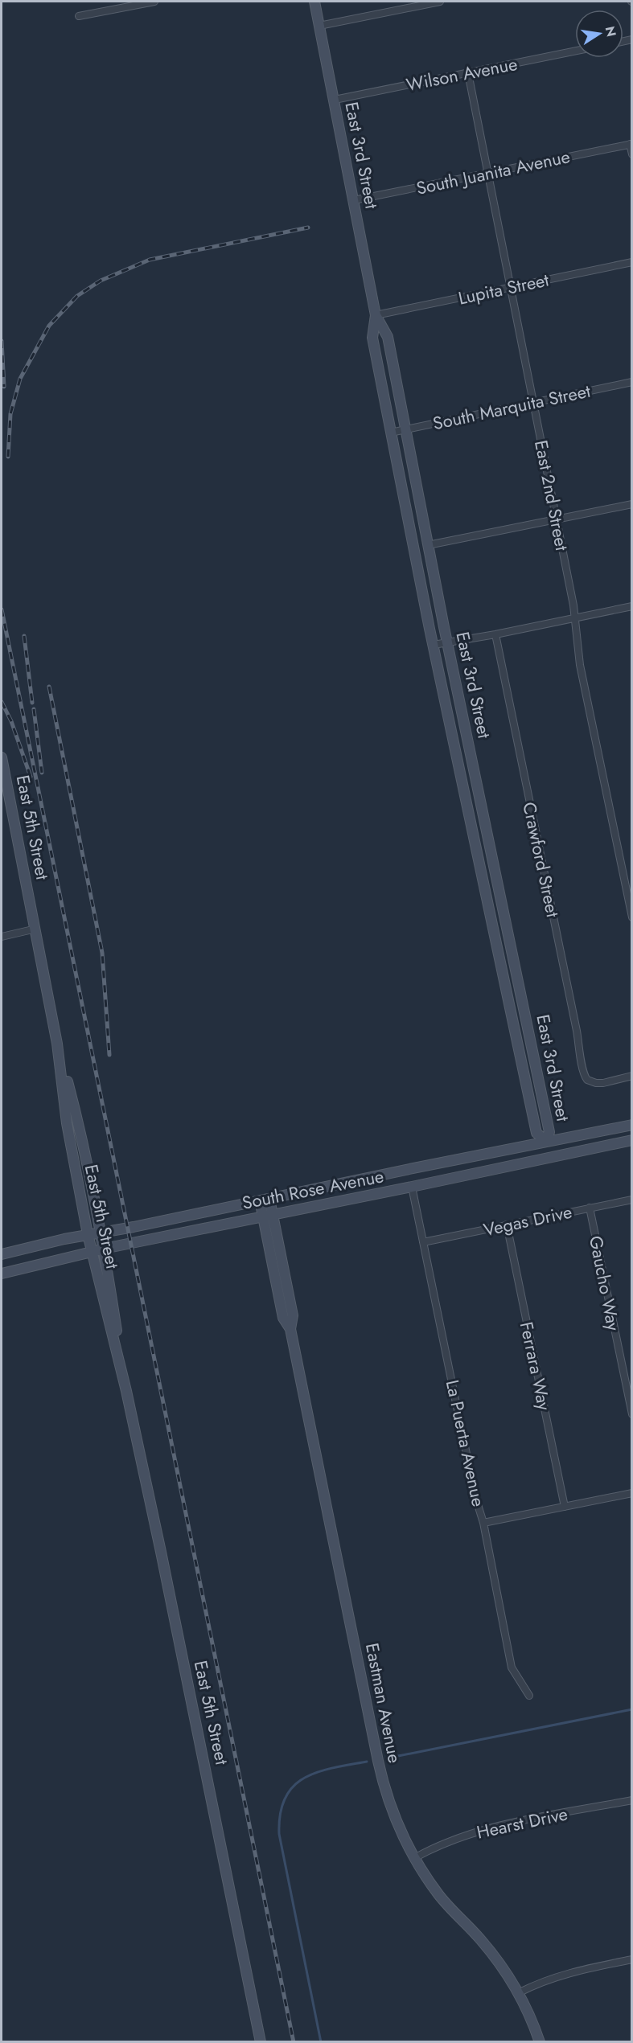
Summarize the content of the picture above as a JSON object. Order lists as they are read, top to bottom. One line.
{"streets":{"street":["Wilson Avenue","East 3rd Street","South Juanita Avenue","Lupita Street","South Marquita Street","East 2nd Street","East 5th Street","Crawford Street","South Rose Avenue","Vegas Drive","Gaucho Way","Ferrara Way","La Puerta Avenue","Eastman Avenue","Hearst Drive"]},"crossings":[["Wilson Avenue","East 3rd Street"],["Wilson Avenue","East 2nd Street"],["East 3rd Street","South Juanita Avenue"],["East 3rd Street","Lupita Street"],["East 3rd Street","South Marquita Street"],["East 3rd Street","South Rose Avenue"],["South Juanita Avenue","East 2nd Street"],["Lupita Street","East 2nd Street"],["South Marquita Street","East 2nd Street"],["East 5th Street","South Rose Avenue"],["South Rose Avenue","La Puerta Avenue"],["South Rose Avenue","Eastman Avenue"],["Vegas Drive","Gaucho Way"],["Vegas Drive","Ferrara Way"],["Vegas Drive","La Puerta Avenue"],["Eastman Avenue","Hearst Drive"]],"north":"right"}
